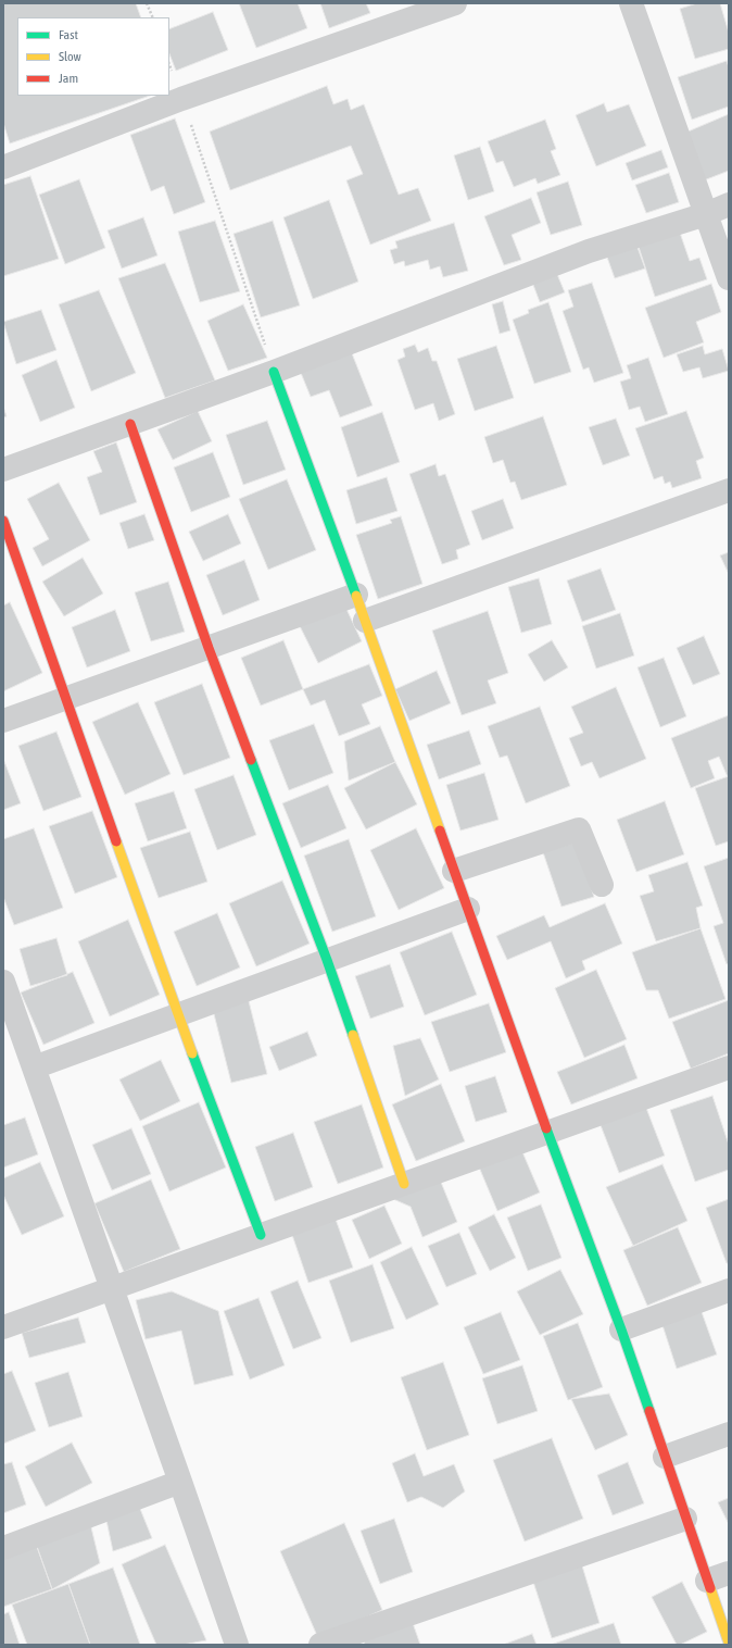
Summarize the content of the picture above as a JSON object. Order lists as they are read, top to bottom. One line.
{"legend":["Fast","Slow","Jam"]}
